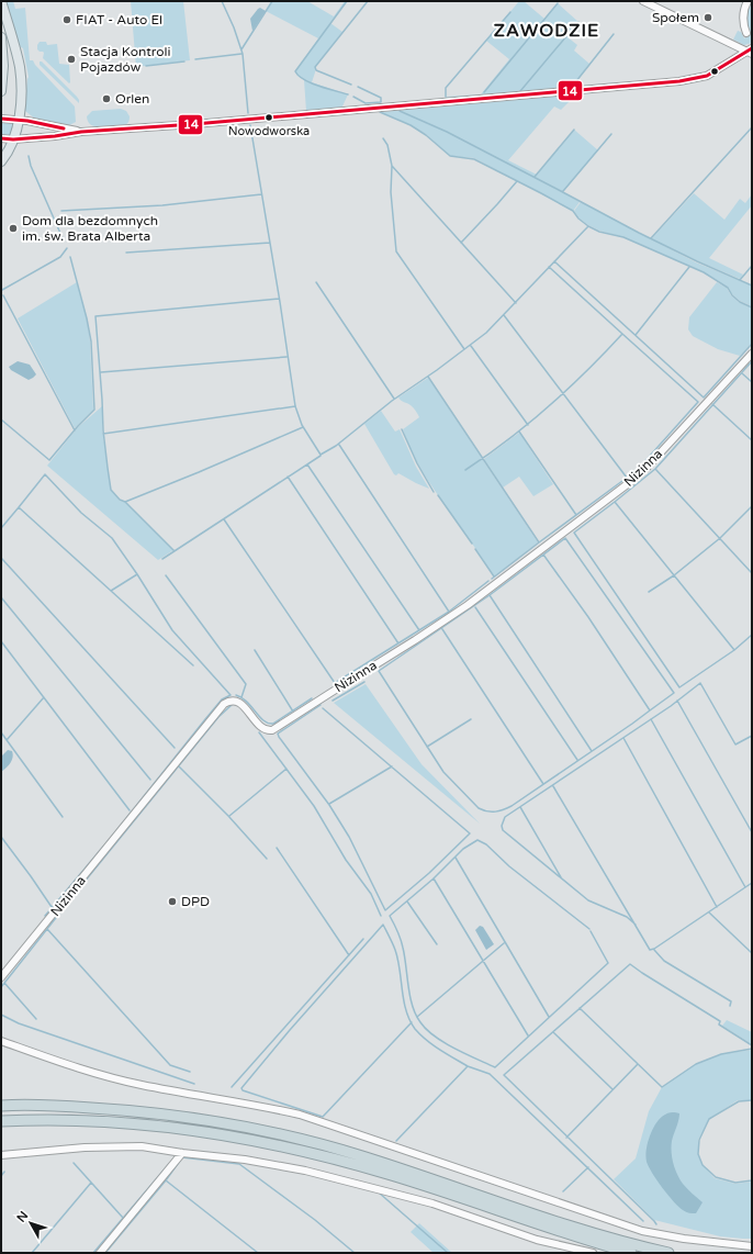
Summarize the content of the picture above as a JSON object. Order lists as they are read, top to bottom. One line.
{"streets":{"street":["Nizinna"]},"districts":["ZAWODZIE"],"places":["Społem","FIAT - Auto El","Stacja Kontroli Pojazdów","Orlen","Nowodworska","Dom dla bezdomnych im. św. Brata Alberta","DPD"],"lines":["transit line 14"],"north":"top left"}
